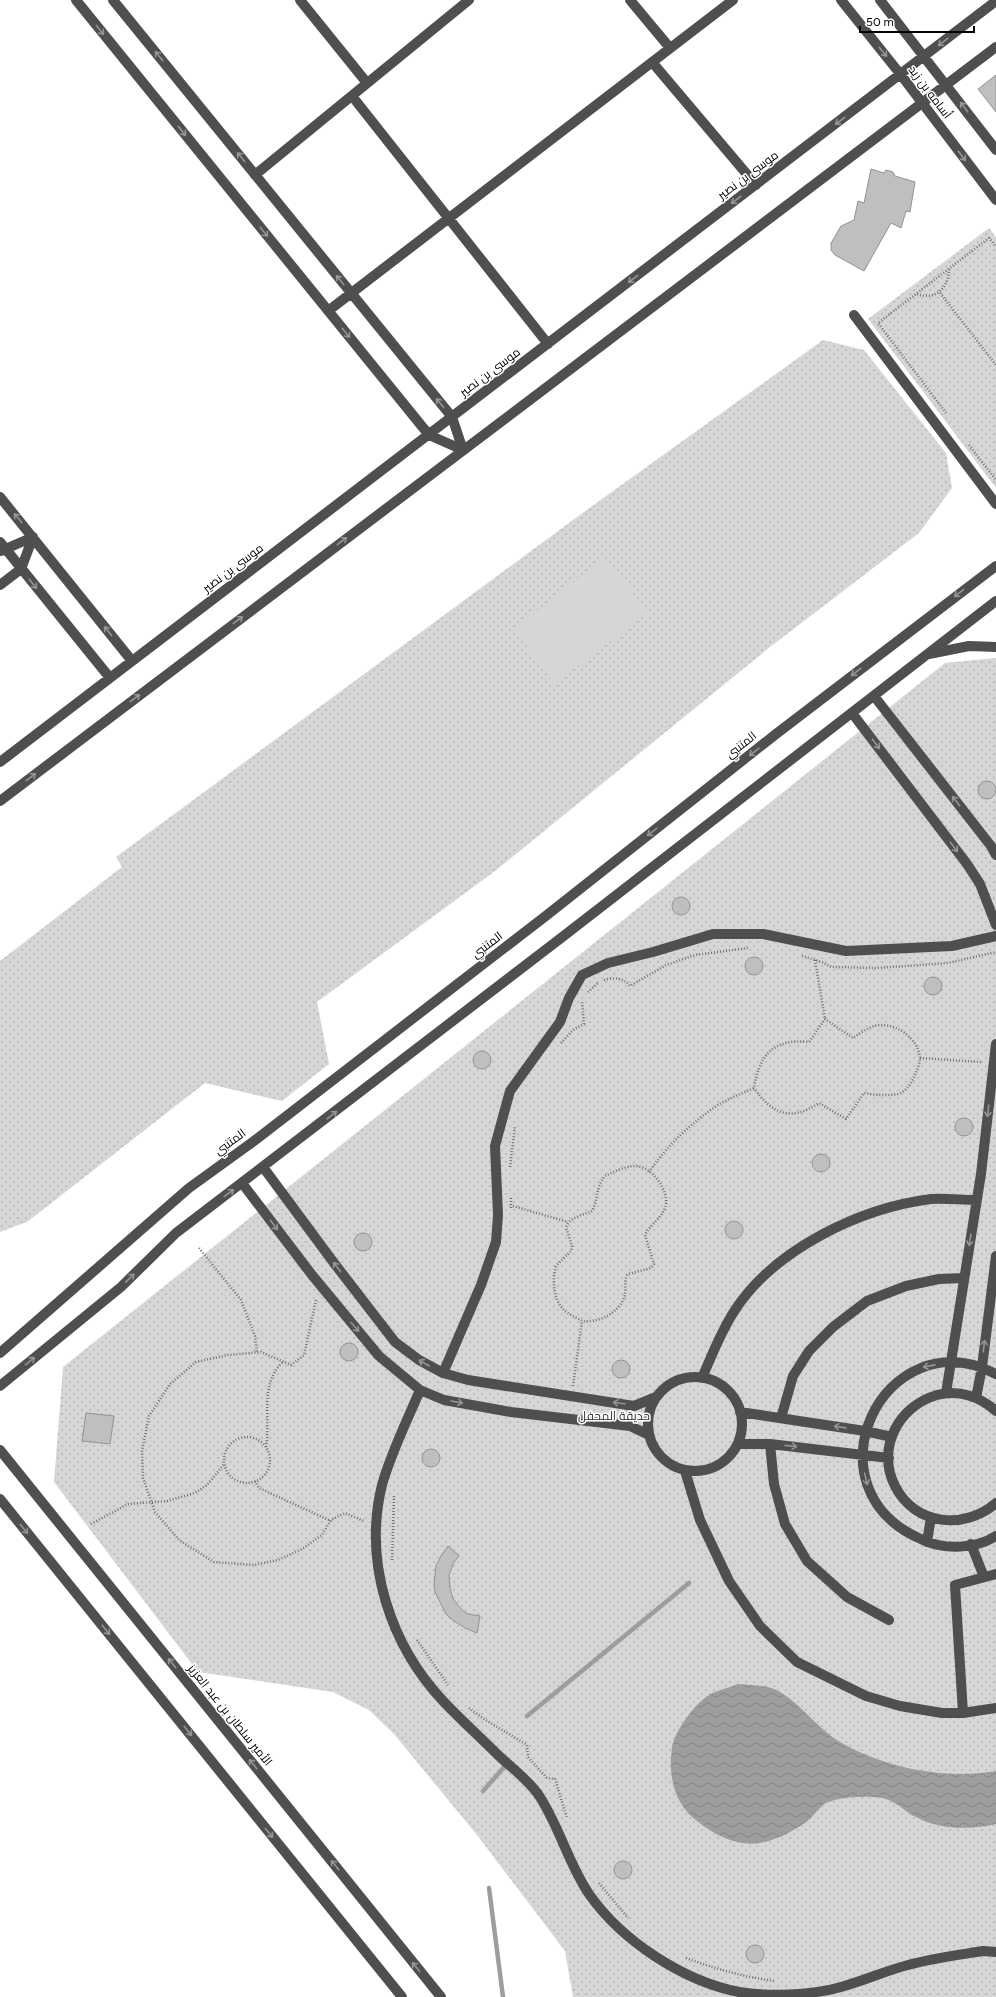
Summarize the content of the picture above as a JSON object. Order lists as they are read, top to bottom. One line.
{"streets":{"street":["أسامه بن زيد","موسى بن نصير","المتنبي","الأمير سلطان بن عبد العزيز"]},"crossings":[["أسامه بن زيد","موسى بن نصير"]],"parks":["حديقة المحفل"],"scale_bar":"50 m"}
